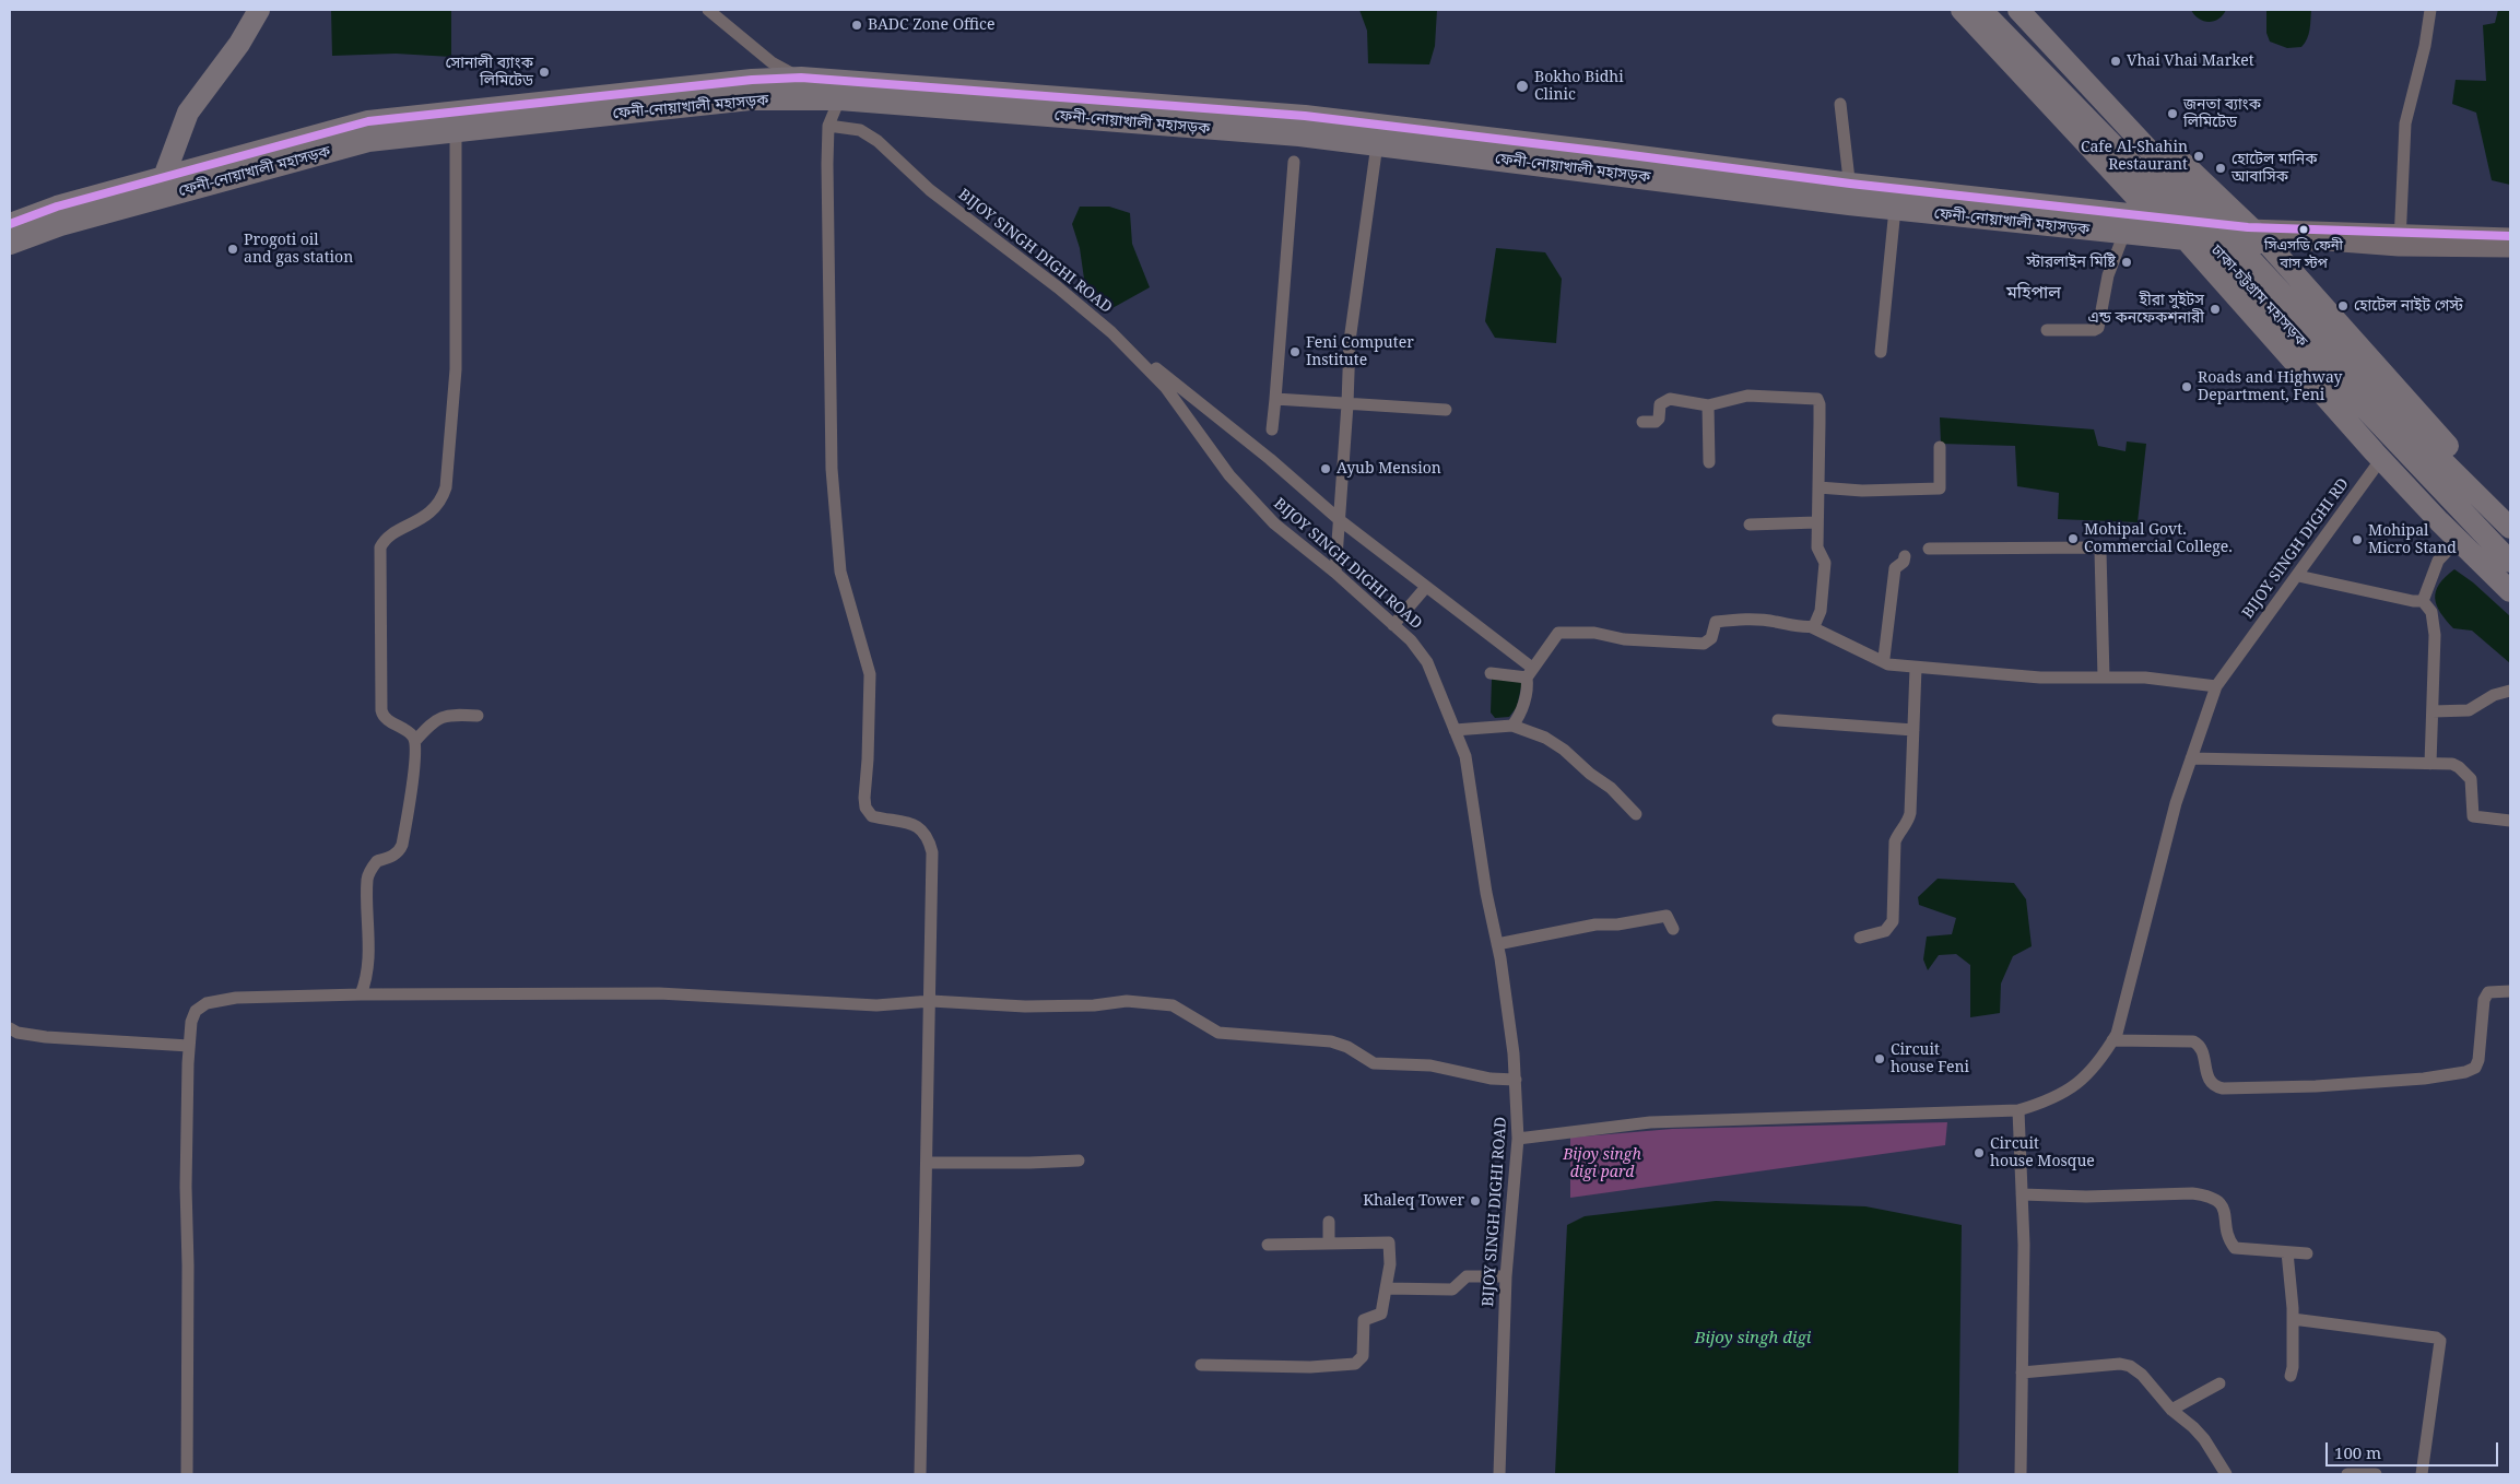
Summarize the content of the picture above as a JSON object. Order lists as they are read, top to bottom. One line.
{"streets":{"highway":["ফেনী-নোয়াখালী মহাসড়ক","ঢাকা-চট্টগ্রাম মহাসড়ক"],"street":["BIJOY SINGH DIGHI ROAD","BIJOY SINGH DIGHI RD"]},"crossings":[["BIJOY SINGH DIGHI ROAD","BIJOY SINGH DIGHI RD"]],"districts":["মহিপাল"],"water":["Bijoy singh digi"],"parks":["Bijoy singh digi pard"],"places":["BADC Zone Office","Vhai Vhai Market","সোনালী ব্যাংক লিমিটেড","Bokho Bidhi Clinic","জনতা ব্যাংক লিমিটেড","Cafe Al-Shahin Restaurant","হোটেল মানিক আবাসিক","সিএসডি ফেনী বাস স্টপ","Progoti oil and gas station","স্টারলাইন মিষ্টি","হোটেল নাইট গেস্ট","হীরা সুইটস এন্ড কনফেকশনারী","Feni Computer Institute","Roads and Highway Department, Feni","Ayub Mension","Mohipal Govt. Commercial College.","Mohipal Micro Stand","Circuit house Feni","Circuit house Mosque","Khaleq Tower"],"scale_bar":"100 m"}
